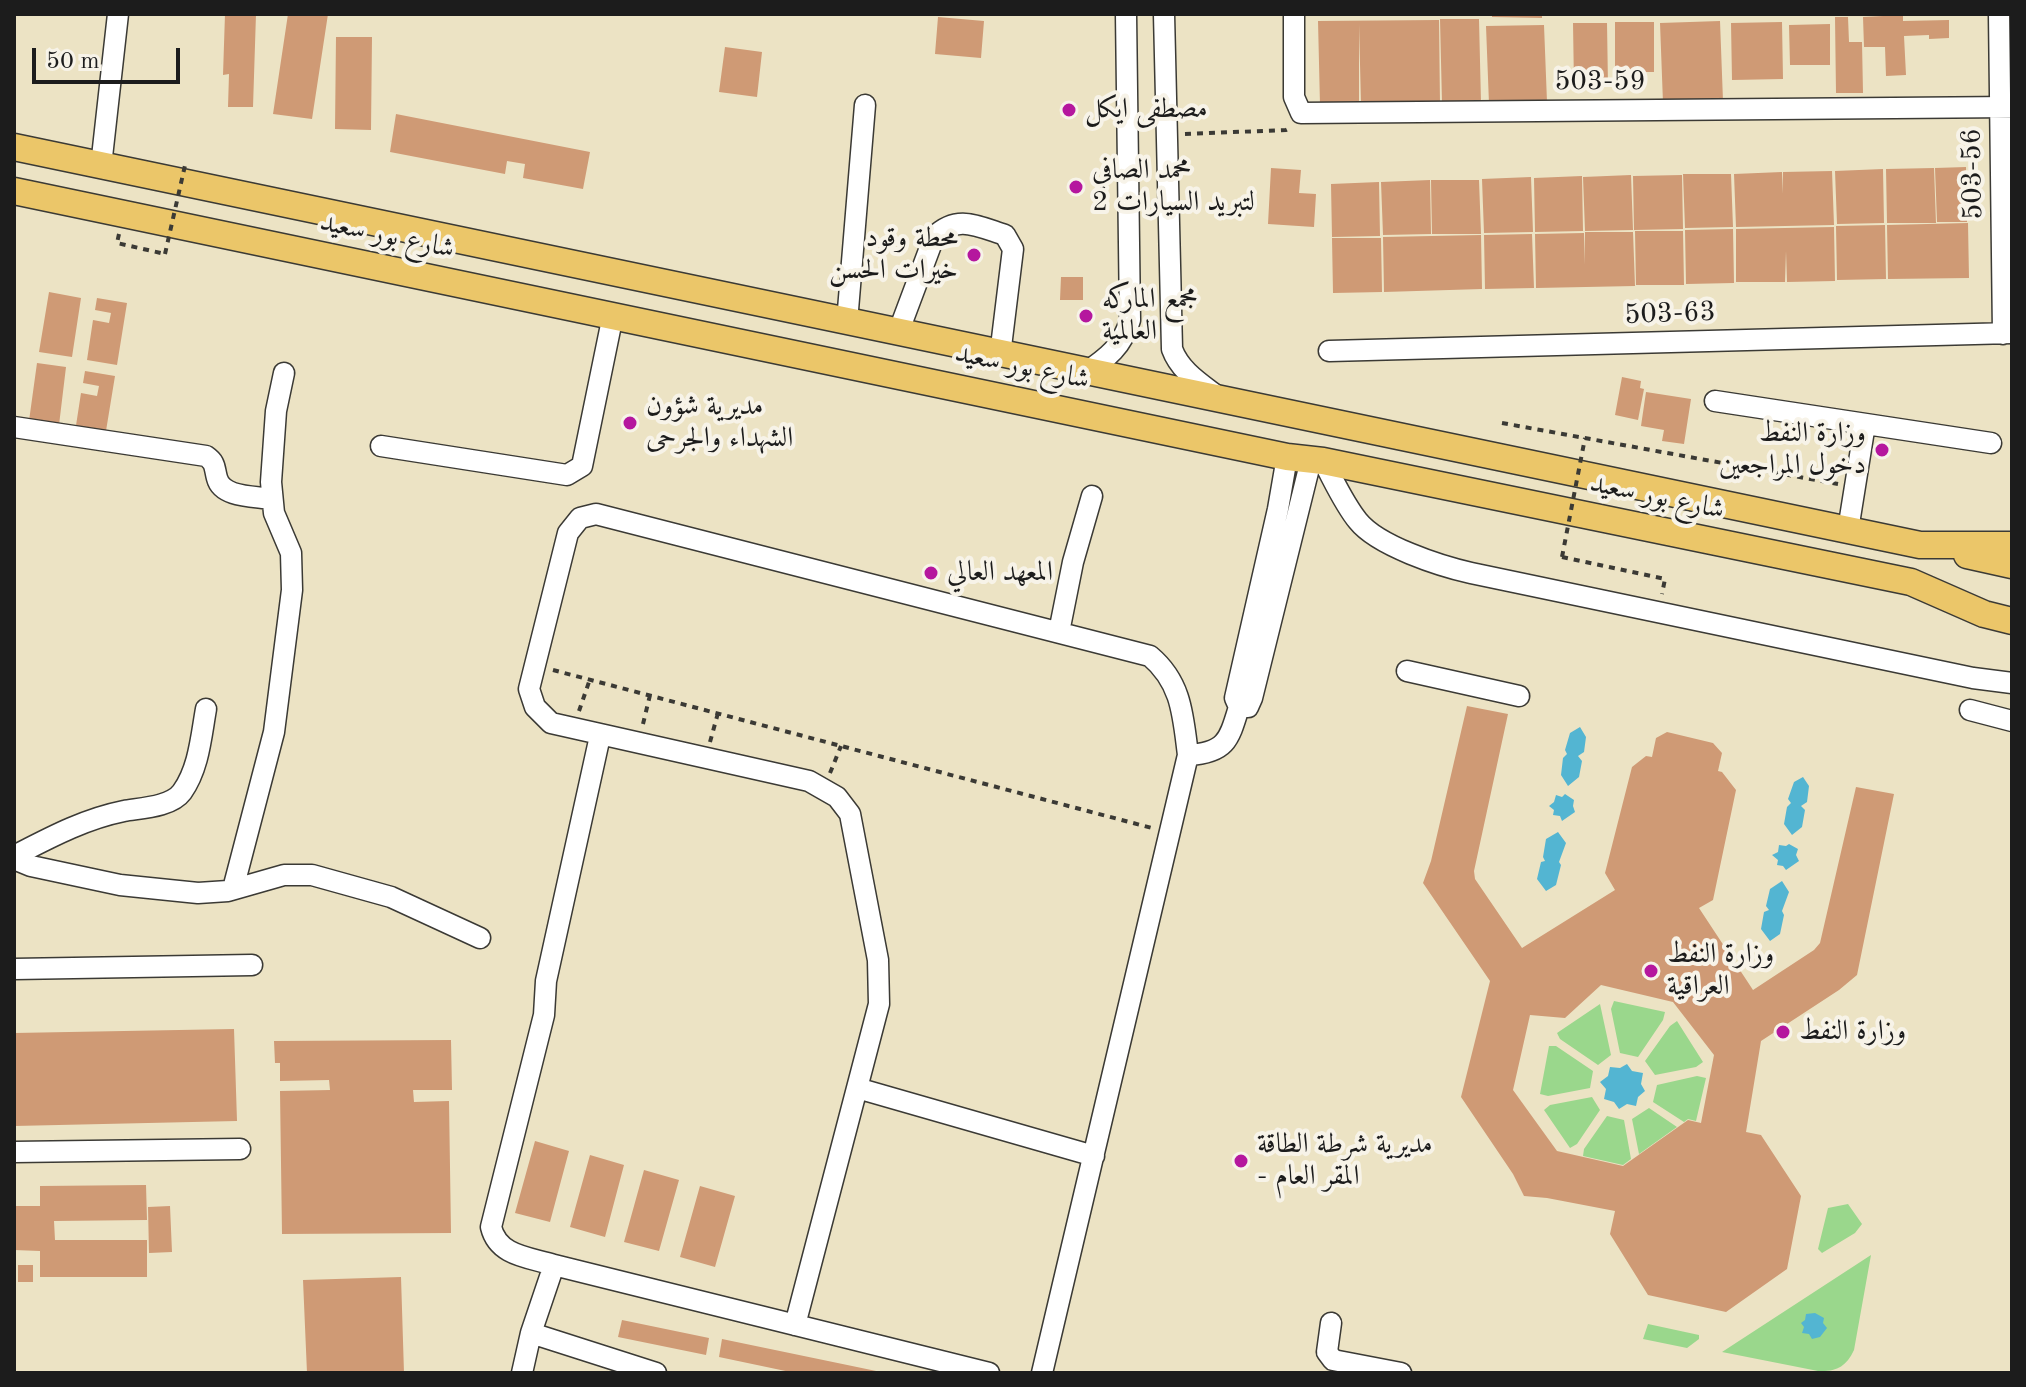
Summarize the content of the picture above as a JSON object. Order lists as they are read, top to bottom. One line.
{"streets":{"main road":["شارع بور سعيد"],"street":["503-59","503-56","503-63"]},"crossings":[["503-59","503-56"],["503-56","503-63"]],"places":["مصطفى ايكل","محمد الصافي لتبريد السيارات 2","محطة وقود خيرات الحسن","مجمع الماركه العالمية","مديرية شؤون الشهداء والجرحى","وزارة النفط دخول المراجعين","المعهد العالي","وزارة النفط العراقية","وزارة النفط","مديرية شرطة الطاقة - المقر العام"],"scale_bar":"50 m"}
